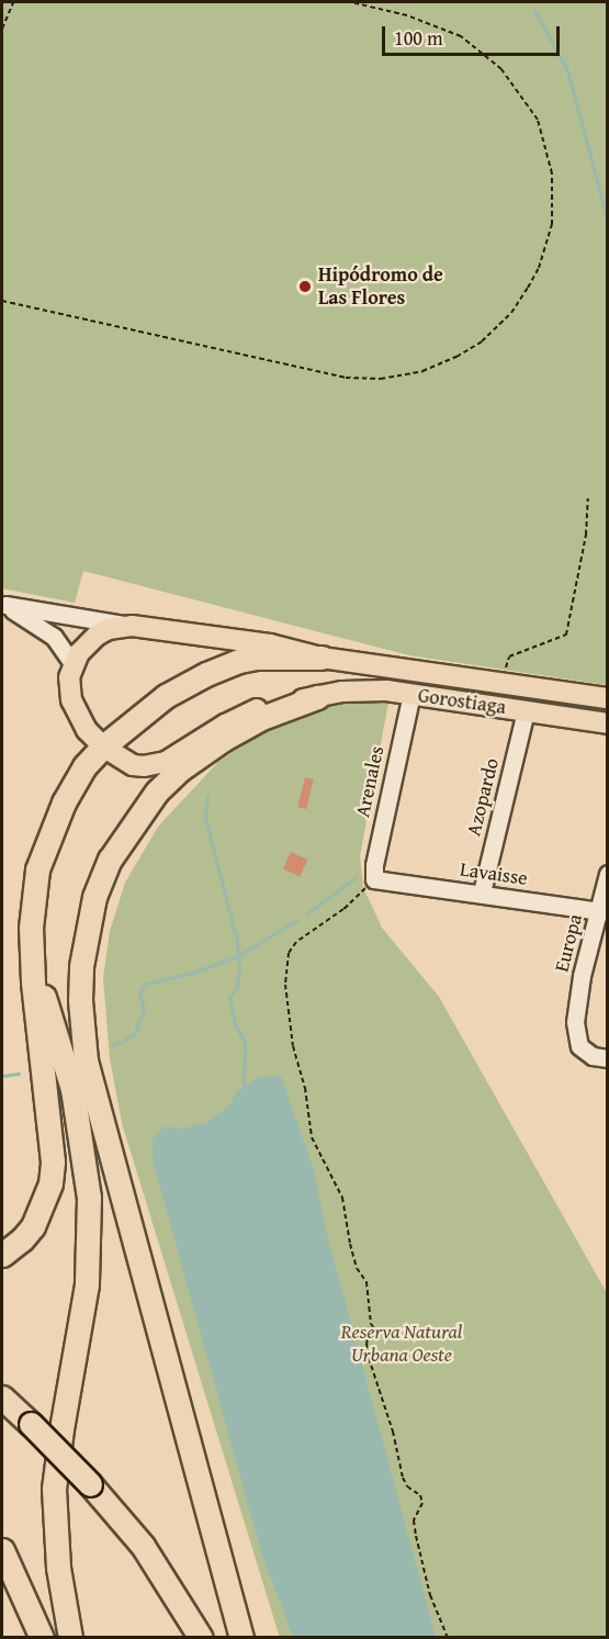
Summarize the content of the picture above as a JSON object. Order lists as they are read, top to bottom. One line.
{"streets":{"main road":["Gorostiaga"],"street":["Arenales","Azopardo","Lavaisse","Europa"]},"crossings":[["Gorostiaga","Arenales"],["Gorostiaga","Azopardo"],["Arenales","Lavaisse"],["Azopardo","Lavaisse"],["Lavaisse","Europa"]],"parks":["Reserva Natural Urbana Oeste"],"places":["Hipódromo de Las Flores"],"scale_bar":"100 m"}
